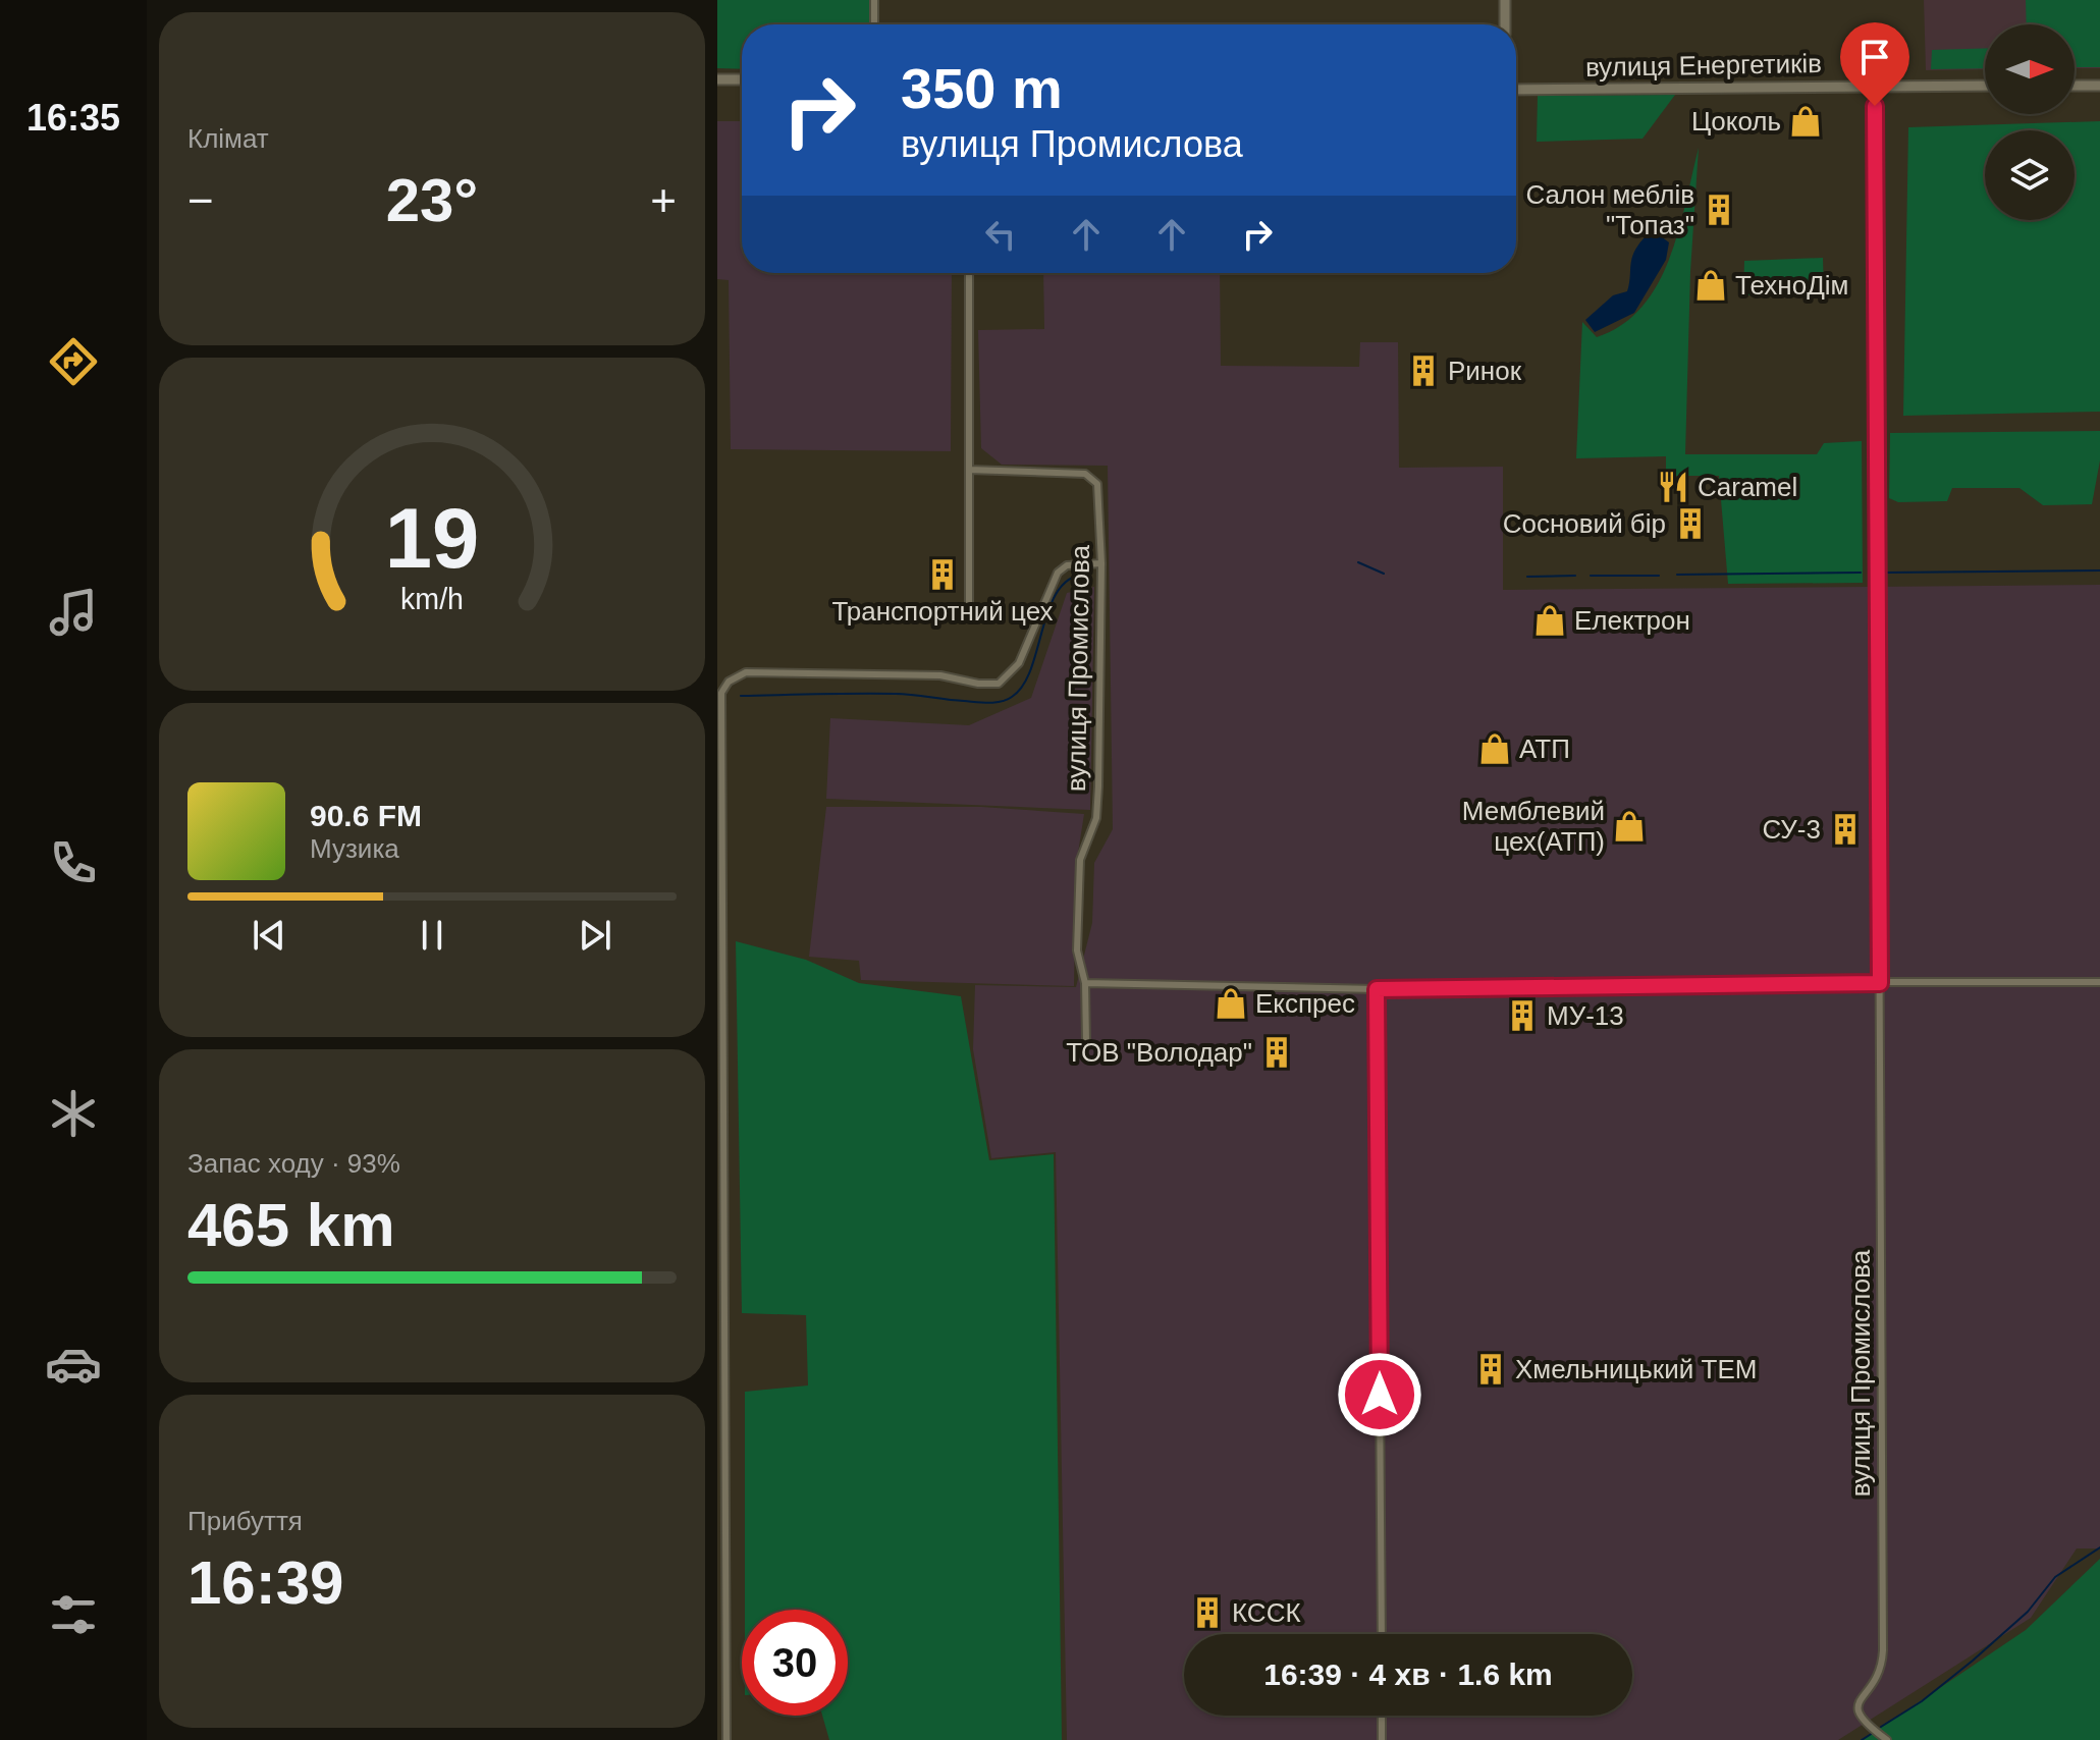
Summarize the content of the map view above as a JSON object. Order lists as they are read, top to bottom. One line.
{"streets":{"main road":["вулиця Енергетиків"],"street":["вулиця Промислова"]},"crossings":[["вулиця Енергетиків","вулиця Промислова"]],"places":{"shop":["Цоколь","ТехноДім","Електрон","АТП","Мемблевий цех(АТП)","Експрес"],"building":["Салон меблів \"Топаз\"","Ринок","Сосновий бір","Транспортний цех","СУ-3","МУ-13","ТОВ \"Володар\"","Хмельницький ТЕМ","КССК"],"restaurant":["Caramel"]},"north":"right","page":{"tabs":"16:35","tile":["Клімат",["Запас ходу · 93%","465 km"],["Прибуття","16:39"]],"turn":["350 m","вулиця Промислова"],"heat":["−","23°","+"],"song":["90.6 FM","Музика"],"limit":"30","trip":"16:39 · 4 хв · 1.6 km","gauge":["19","km/h"]}}
